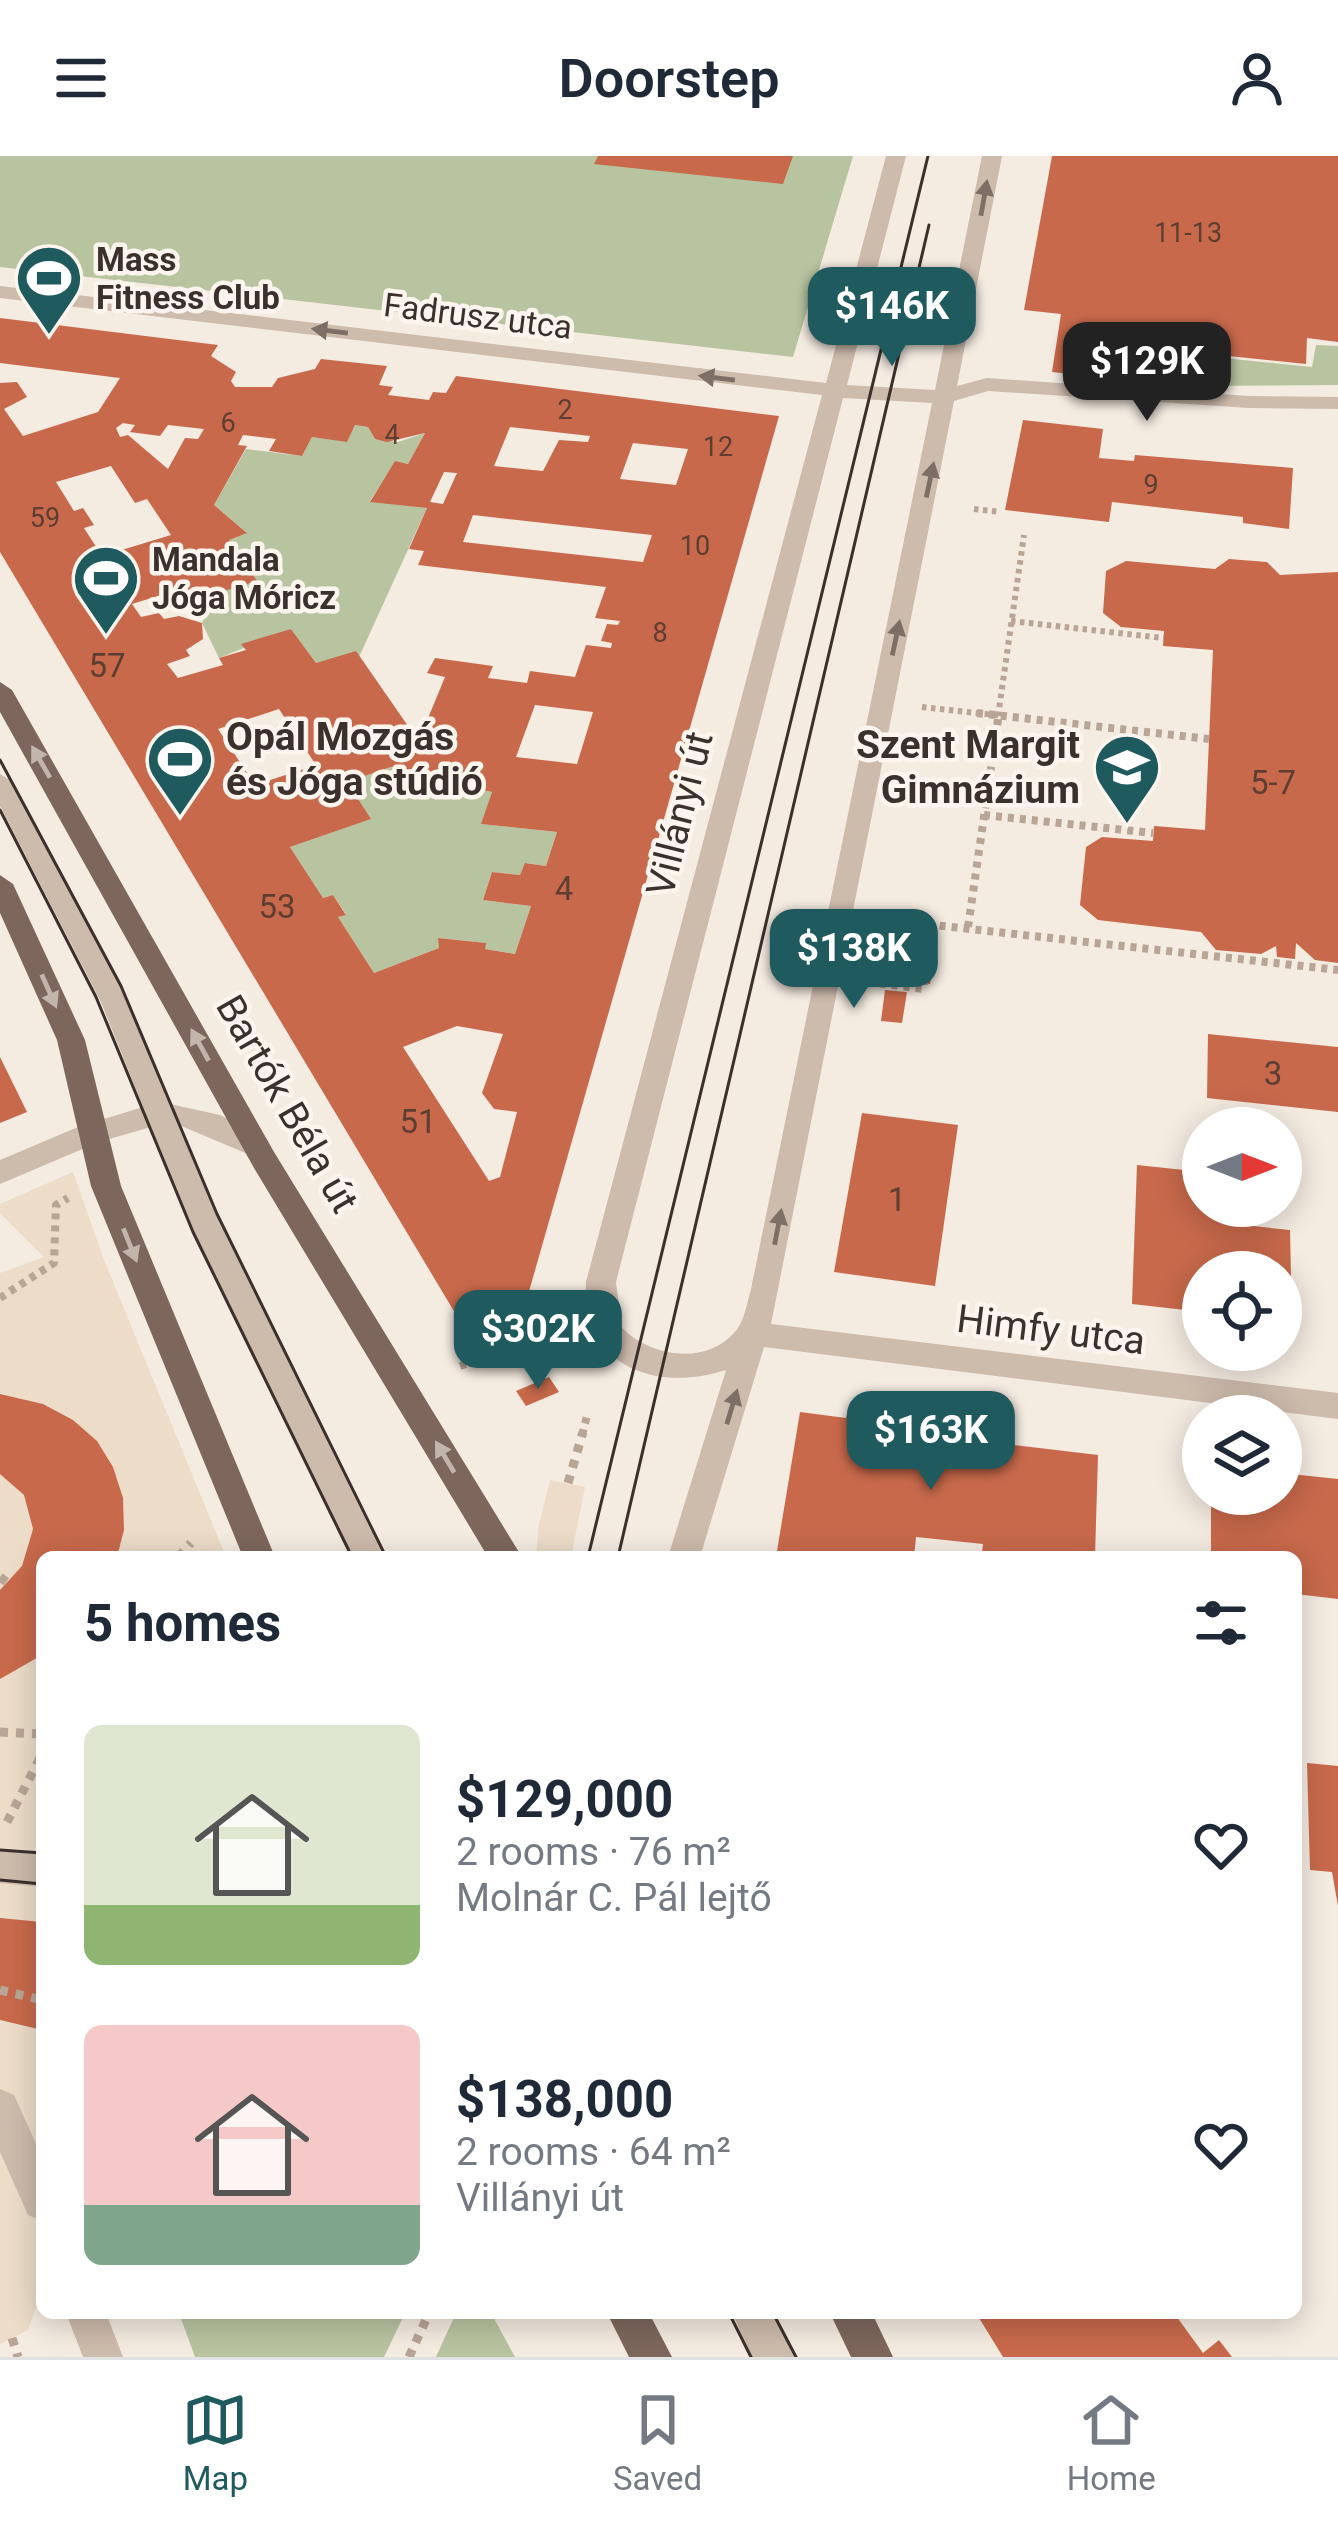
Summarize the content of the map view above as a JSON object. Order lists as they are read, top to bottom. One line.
{"streets":{"main road":["Bartók Béla út"],"street":["Fadrusz utca","Villányi út","Himfy utca"]},"crossings":[["Fadrusz utca","Villányi út"],["Villányi út","Himfy utca"]],"one_way":["Fadrusz utca"],"places":{"sports":["Mass Fitness Club","Mandala Jóga Móricz","Opál Mozgás és Jóga stúdió"],"school or university":["Szent Margit Gimnázium"]},"house_numbers":["11-13","2","6","4","12","9","59","10","8","57","5-7","4","53","3","51","1"],"north":"right","page":{"header":"Doorstep","price":["$146K","$129K","$138K","$302K","$163K"],"heading":"5 homes","list":[{"name":"$129,000","note":"2 rooms · 76 m² · Molnár C. Pál lejtő"},{"name":"$138,000","note":"2 rooms · 64 m² · Villányi út"}],"tabs":["Map","Saved","Home"]}}
